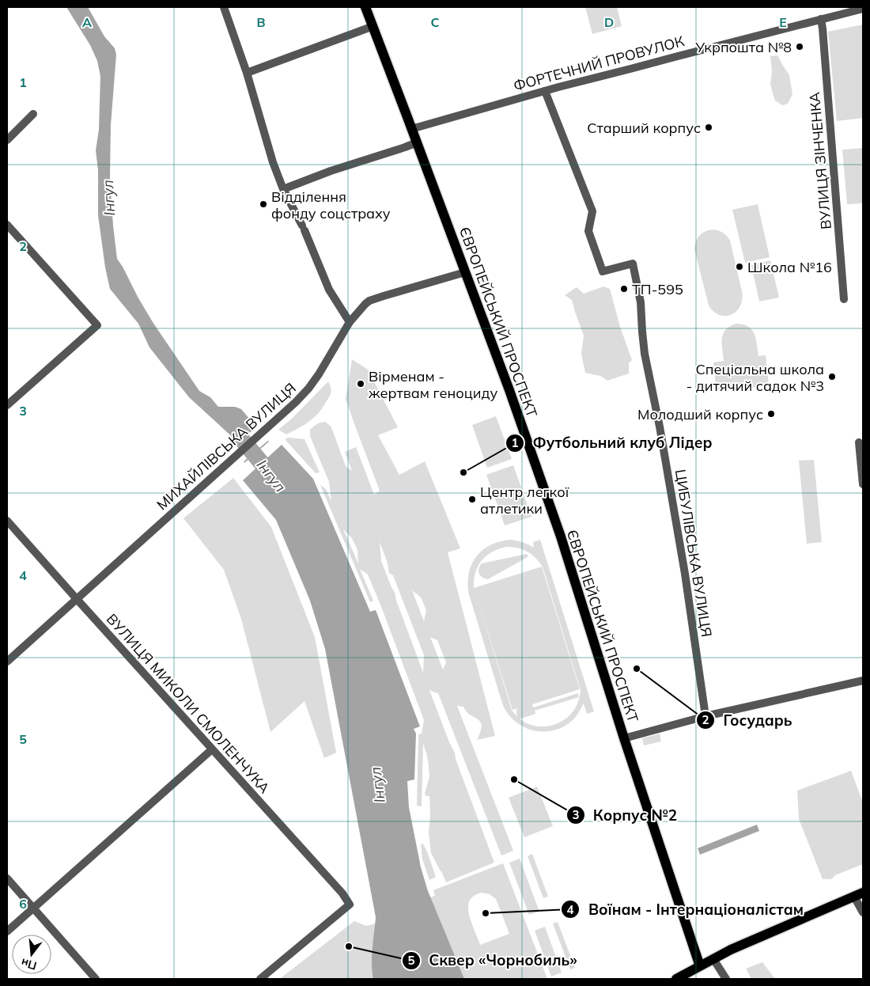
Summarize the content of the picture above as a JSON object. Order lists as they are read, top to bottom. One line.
{"streets":{"main road":["ЄВРОПЕЙСЬКИЙ ПРОСПЕКТ"],"street":["ФОРТЕЧНИЙ ПРОВУЛОК","ВУЛИЦЯ ЗІНЧЕНКА","МИХАЙЛІВСЬКА ВУЛИЦЯ","ЦИБУЛІВСЬКА ВУЛИЦЯ","ВУЛИЦЯ МИКОЛИ СМОЛЕНЧУКА"]},"crossings":[["ФОРТЕЧНИЙ ПРОВУЛОК","ВУЛИЦЯ ЗІНЧЕНКА"],["ФОРТЕЧНИЙ ПРОВУЛОК","ЄВРОПЕЙСЬКИЙ ПРОСПЕКТ"],["ФОРТЕЧНИЙ ПРОВУЛОК","ЦИБУЛІВСЬКА ВУЛИЦЯ"],["ЄВРОПЕЙСЬКИЙ ПРОСПЕКТ","МИХАЙЛІВСЬКА ВУЛИЦЯ"],["МИХАЙЛІВСЬКА ВУЛИЦЯ","ВУЛИЦЯ МИКОЛИ СМОЛЕНЧУКА"]],"water":["Інгул"],"places":["Укрпошта №8","Старший корпус","Відділення фонду соцстраху","Школа №16","ТП-595","Спеціальна школа - дитячий садок №3","Вірменам - жертвам геноциду","Молодший корпус","Футбольний клуб Лідер","Центр легкої атлетики","Государь","Корпус №2","Воїнам - Інтернаціоналістам","Сквер «Чорнобиль»"],"north":"bottom","grid":{"columns":["A","B","C","D","E"],"rows":["1","2","3","4","5","6"]}}
